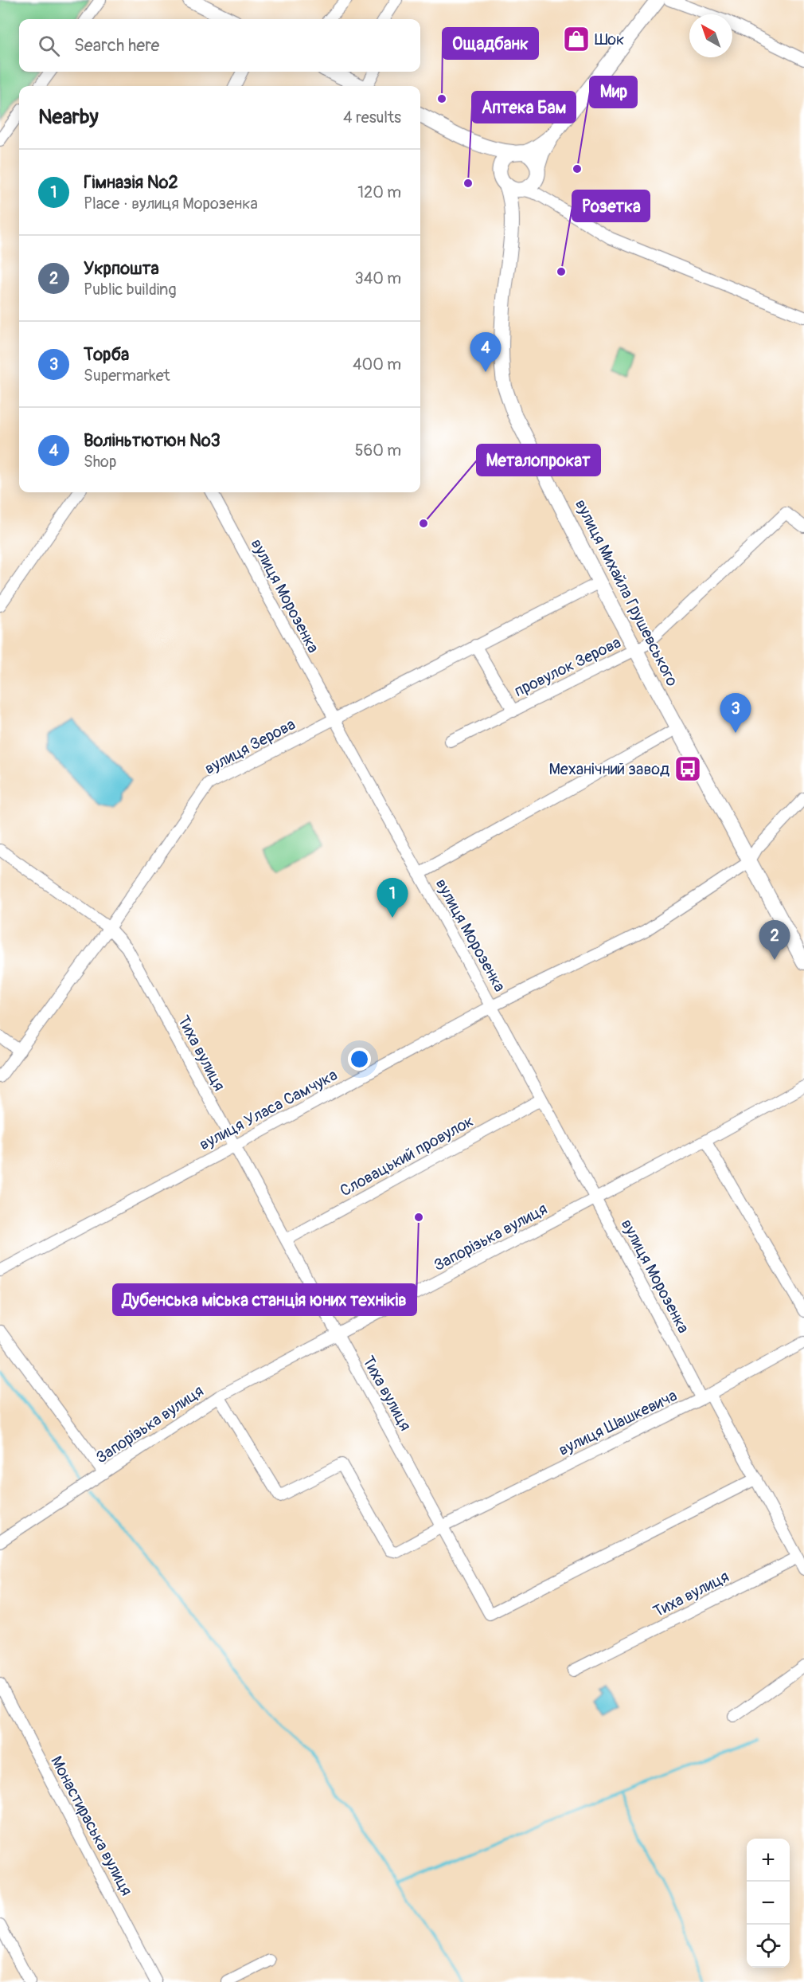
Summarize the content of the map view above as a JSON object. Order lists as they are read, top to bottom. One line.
{"streets":{"main road":["вулиця Михайла Грушевського"],"street":["вулиця Морозенка","провулок Зерова","вулиця Зерова","Тиха вулиця","вулиця Уласа Самчука","Словацький провулок","Запорізька вулиця","вулиця Шашкевича","Монастираська вулиця"]},"crossings":[["вулиця Михайла Грушевського","провулок Зерова"],["вулиця Михайла Грушевського","вулиця Зерова"],["вулиця Михайла Грушевського","вулиця Уласа Самчука"],["вулиця Морозенка","вулиця Зерова"],["вулиця Морозенка","Тиха вулиця"],["вулиця Морозенка","вулиця Уласа Самчука"],["вулиця Морозенка","Словацький провулок"],["вулиця Морозенка","Запорізька вулиця"],["вулиця Морозенка","вулиця Шашкевича"],["провулок Зерова","вулиця Зерова"],["вулиця Зерова","Тиха вулиця"],["Тиха вулиця","вулиця Уласа Самчука"],["Тиха вулиця","Словацький провулок"],["Тиха вулиця","Запорізька вулиця"],["Тиха вулиця","вулиця Шашкевича"],["Запорізька вулиця","вулиця Шашкевича"]],"places":{"shop":["Шок"],"other":["Ощадбанк","Мир","Аптека Бам","Розетка","Металопрокат","Дубенська міська станція юних техніків"],"bus stop":["Механічний завод"]},"north":"top left","page":{"search":"Search here","heading":["Nearby","4 results"],"list":[{"mark":"1","name":"Гімназія №2","note":"Place · вулиця Морозенка","value":"120 m"},{"mark":"2","name":"Укрпошта","note":"Public building","value":"340 m"},{"mark":"3","name":"Торба","note":"Supermarket","value":"400 m"},{"mark":"4","name":"Воліньтютюн №3","note":"Shop","value":"560 m"}],"pins":["4","3","1","2"],"map_buttons":["+","−"]}}
